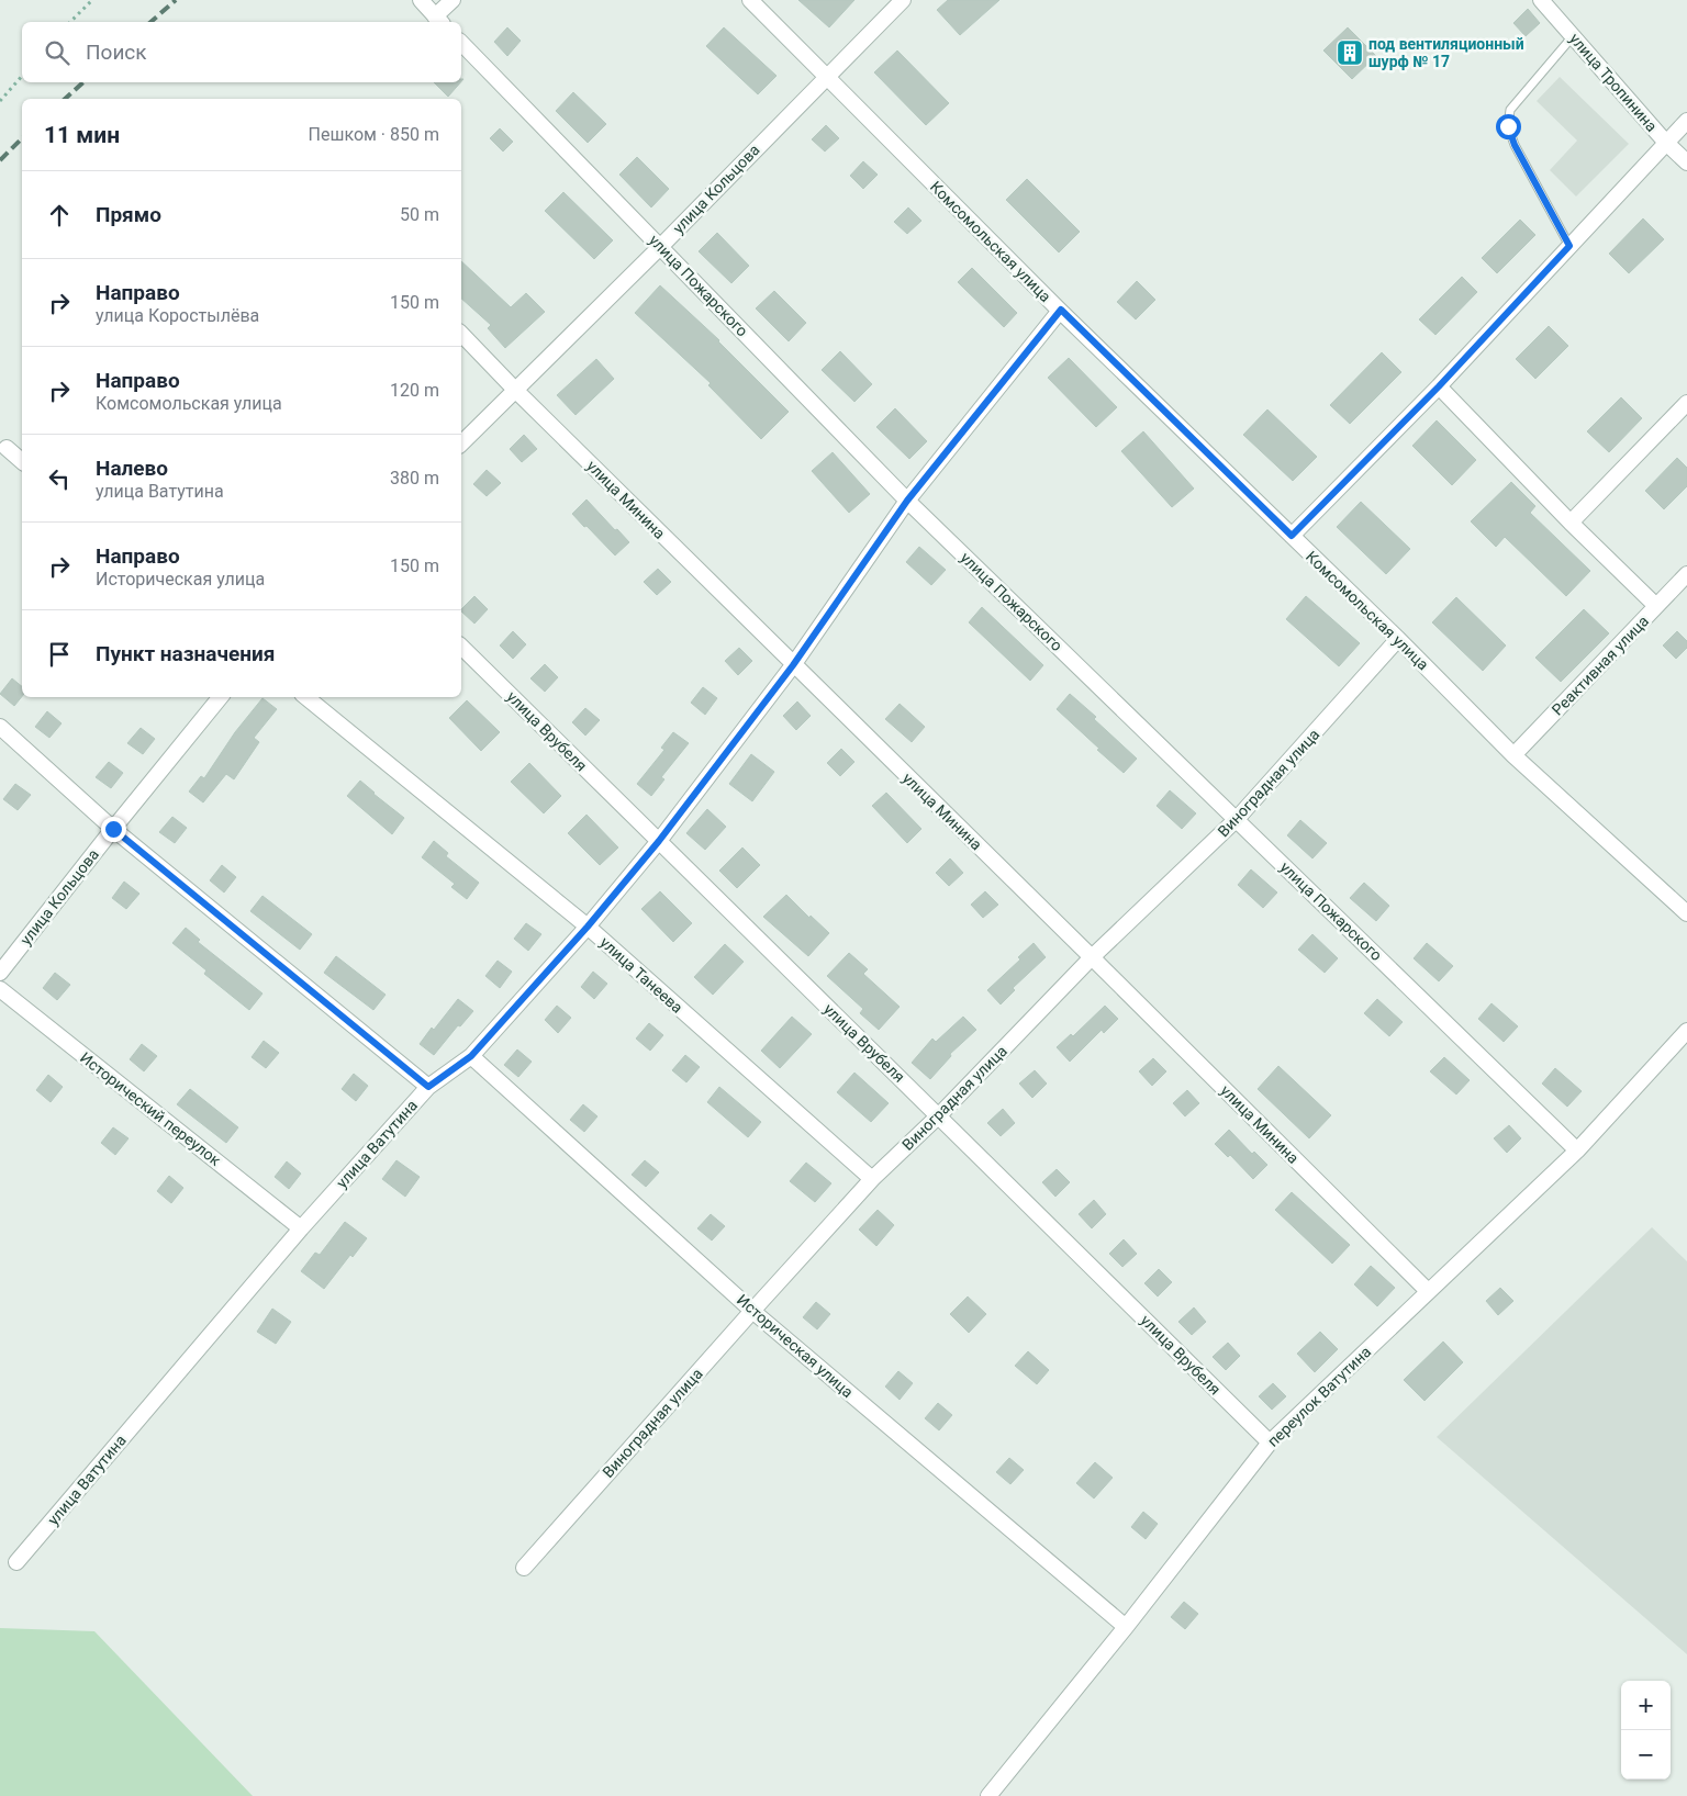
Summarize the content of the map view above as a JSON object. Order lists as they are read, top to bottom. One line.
{"streets":{"street":["улица Тропинина","улица Кольцова","Комсомольская улица","улица Пожарского","улица Минина","Реактивная улица","улица Врубеля","Виноградная улица","улица Танеева","Исторический переулок","улица Ватутина","Историческая улица","переулок Ватутина"]},"crossings":[["улица Кольцова","Комсомольская улица"],["улица Кольцова","улица Пожарского"],["улица Кольцова","улица Минина"],["Комсомольская улица","Реактивная улица"],["Комсомольская улица","Виноградная улица"],["Комсомольская улица","улица Ватутина"],["улица Пожарского","Виноградная улица"],["улица Пожарского","улица Ватутина"],["улица Пожарского","переулок Ватутина"],["улица Минина","Виноградная улица"],["улица Минина","улица Ватутина"],["улица Минина","переулок Ватутина"],["улица Врубеля","Виноградная улица"],["улица Врубеля","улица Ватутина"],["улица Врубеля","переулок Ватутина"],["Виноградная улица","улица Танеева"],["Виноградная улица","Историческая улица"],["улица Танеева","улица Ватутина"],["Исторический переулок","улица Ватутина"],["улица Ватутина","Историческая улица"],["Историческая улица","переулок Ватутина"]],"places":{"building":["под вентиляционный шурф № 17"]},"page":{"search":"Поиск","heading":["11 мин","Пешком · 850 m"],"list":[["Прямо","50 m"],["Направо","улица Коростылёва","150 m"],["Направо","Комсомольская улица","120 m"],["Налево","улица Ватутина","380 m"],["Направо","Историческая улица","150 m"],"Пункт назначения"],"map_buttons":["+","−"]}}
